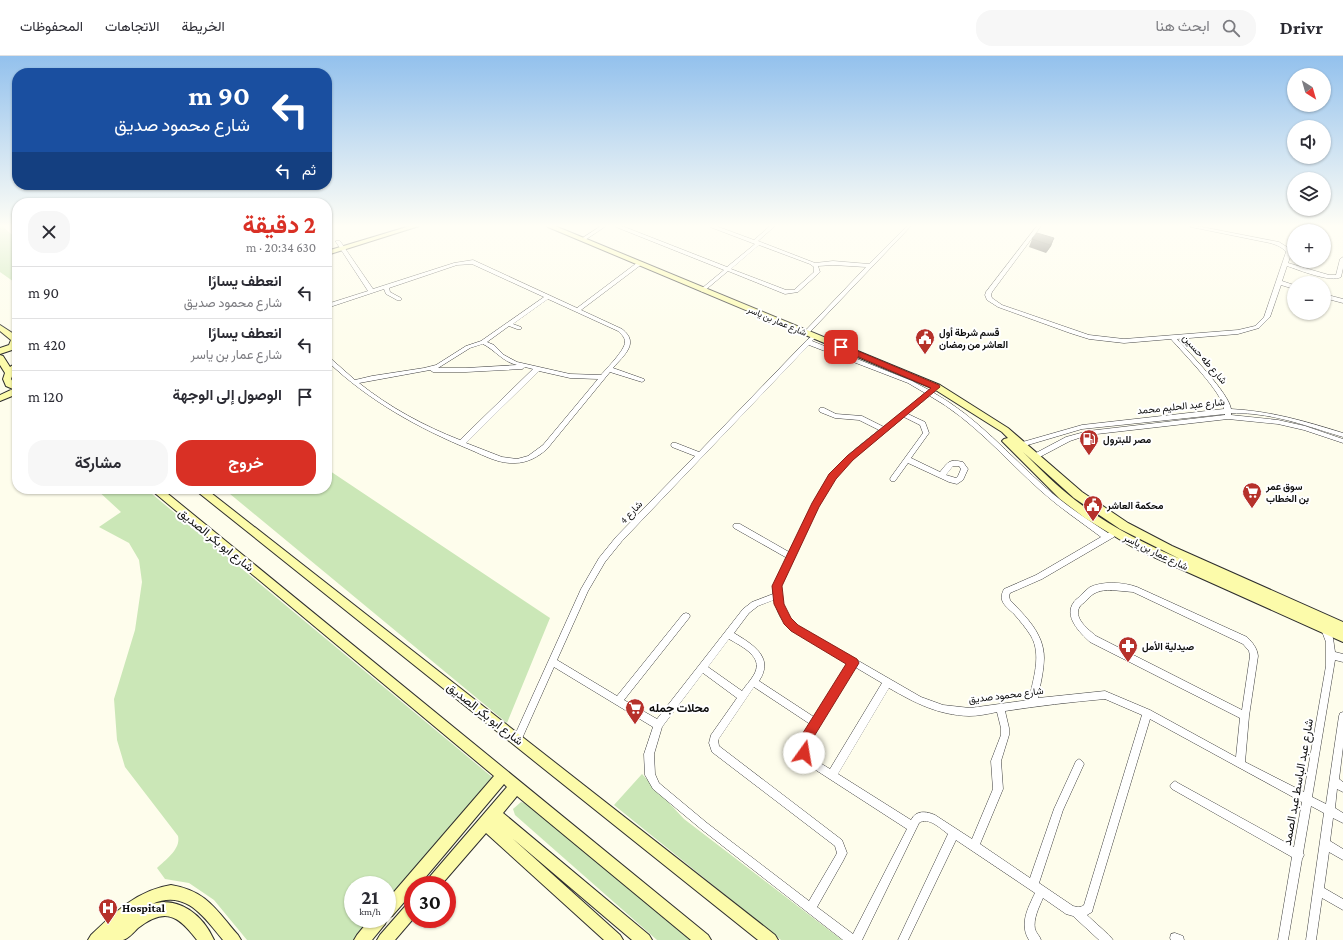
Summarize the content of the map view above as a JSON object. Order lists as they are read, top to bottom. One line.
{"streets":{"street":["شارع عمار بن ياسر","شارع طه حسين","شارع عبد الحليم محمد","شارع 4","شارع ابو بكر الصديق","شارع محمود صديق","شارع عبد الباسط عبد الصمد"]},"crossings":[["شارع عمار بن ياسر","شارع عبد الحليم محمد"],["شارع عمار بن ياسر","شارع 4"],["شارع عمار بن ياسر","شارع عبد الباسط عبد الصمد"],["شارع طه حسين","شارع عبد الحليم محمد"],["شارع 4","شارع ابو بكر الصديق"],["شارع محمود صديق","شارع عبد الباسط عبد الصمد"]],"places":{"public building":["قسم شرطة أول العاشر من رمضان","محكمة العاشر"],"fuel station":["مصر للبترول"],"supermarket":["سوق عمر بن الخطاب","محلات جمله"],"pharmacy":["صيدلية الأمل"],"hospital":["Hospital"]},"north":"bottom right","page":{"header":"Drivr","search":"ابحث هنا","nav":["الخريطة","الاتجاهات","المحفوظات"],"map_buttons":["+","−"],"turn":["90 m","شارع محمود صديق"],"then":"ثم","heading":["2 دقيقة","630 m · 20:34"],"list":[{"name":"انعطف يسارًا","note":"شارع محمود صديق","value":"90 m"},{"name":"انعطف يسارًا","note":"شارع عمار بن ياسر","value":"420 m"},{"name":"الوصول إلى الوجهة","value":"120 m"}],"buttons":["خروج","مشاركة"],"speed":"21 km/h","limit":"30"}}
